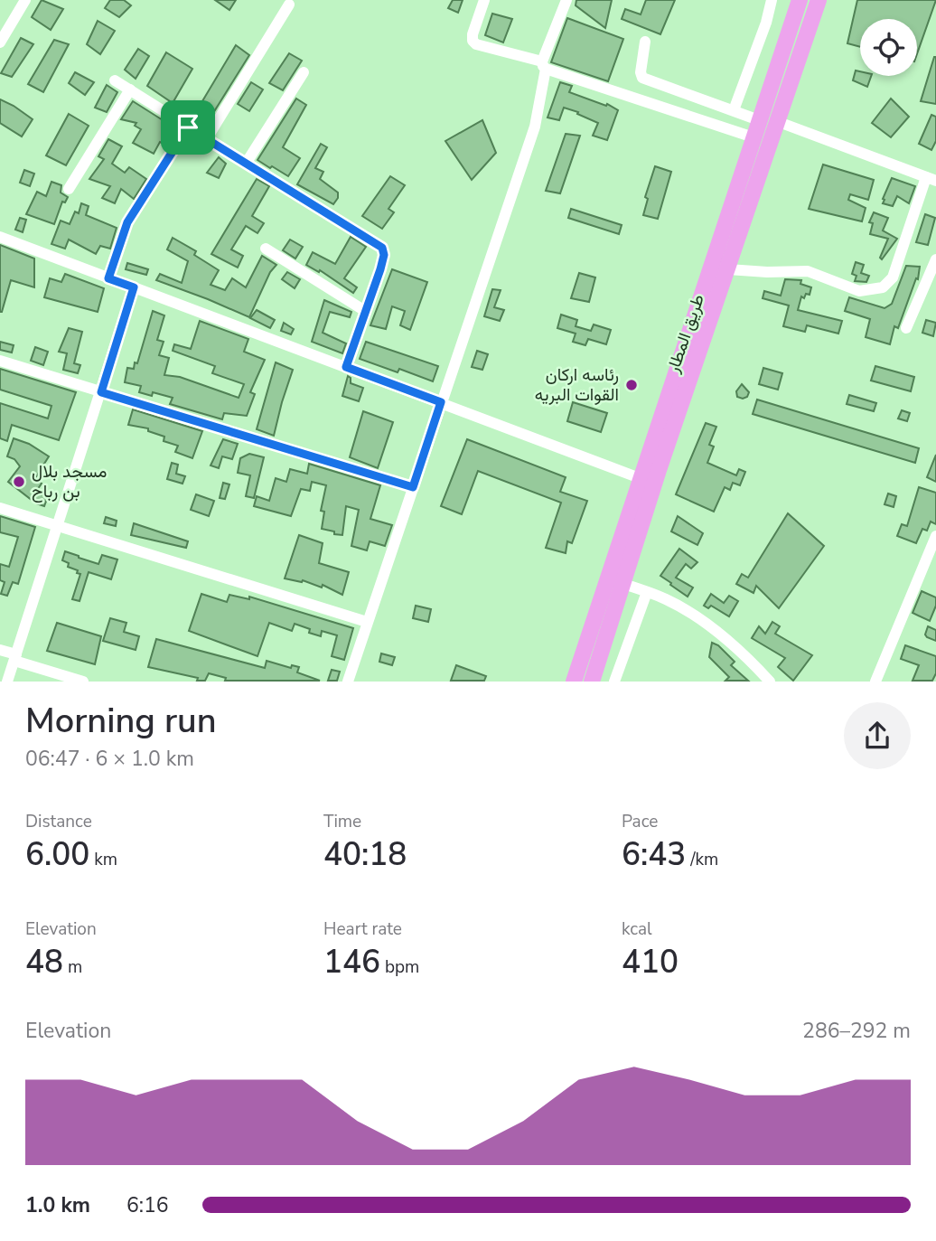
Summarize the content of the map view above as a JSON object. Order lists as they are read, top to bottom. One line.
{"streets":{"highway":["طريق المطار"]},"places":["رئاسه اركان القوات البريه","مسجد بلال بن رباح"],"page":{"heading":["Morning run","06:47 · 6 × 1.0 km"],"stats":[["Distance","6.00 km"],["Time","40:18"],["Pace","6:43 /km"],["Elevation","48 m"],["Heart rate","146 bpm"],["kcal","410"]],"chart":["Elevation","286–292 m"],"list":[{"name":"1.0 km","note":"6:16"}]}}
